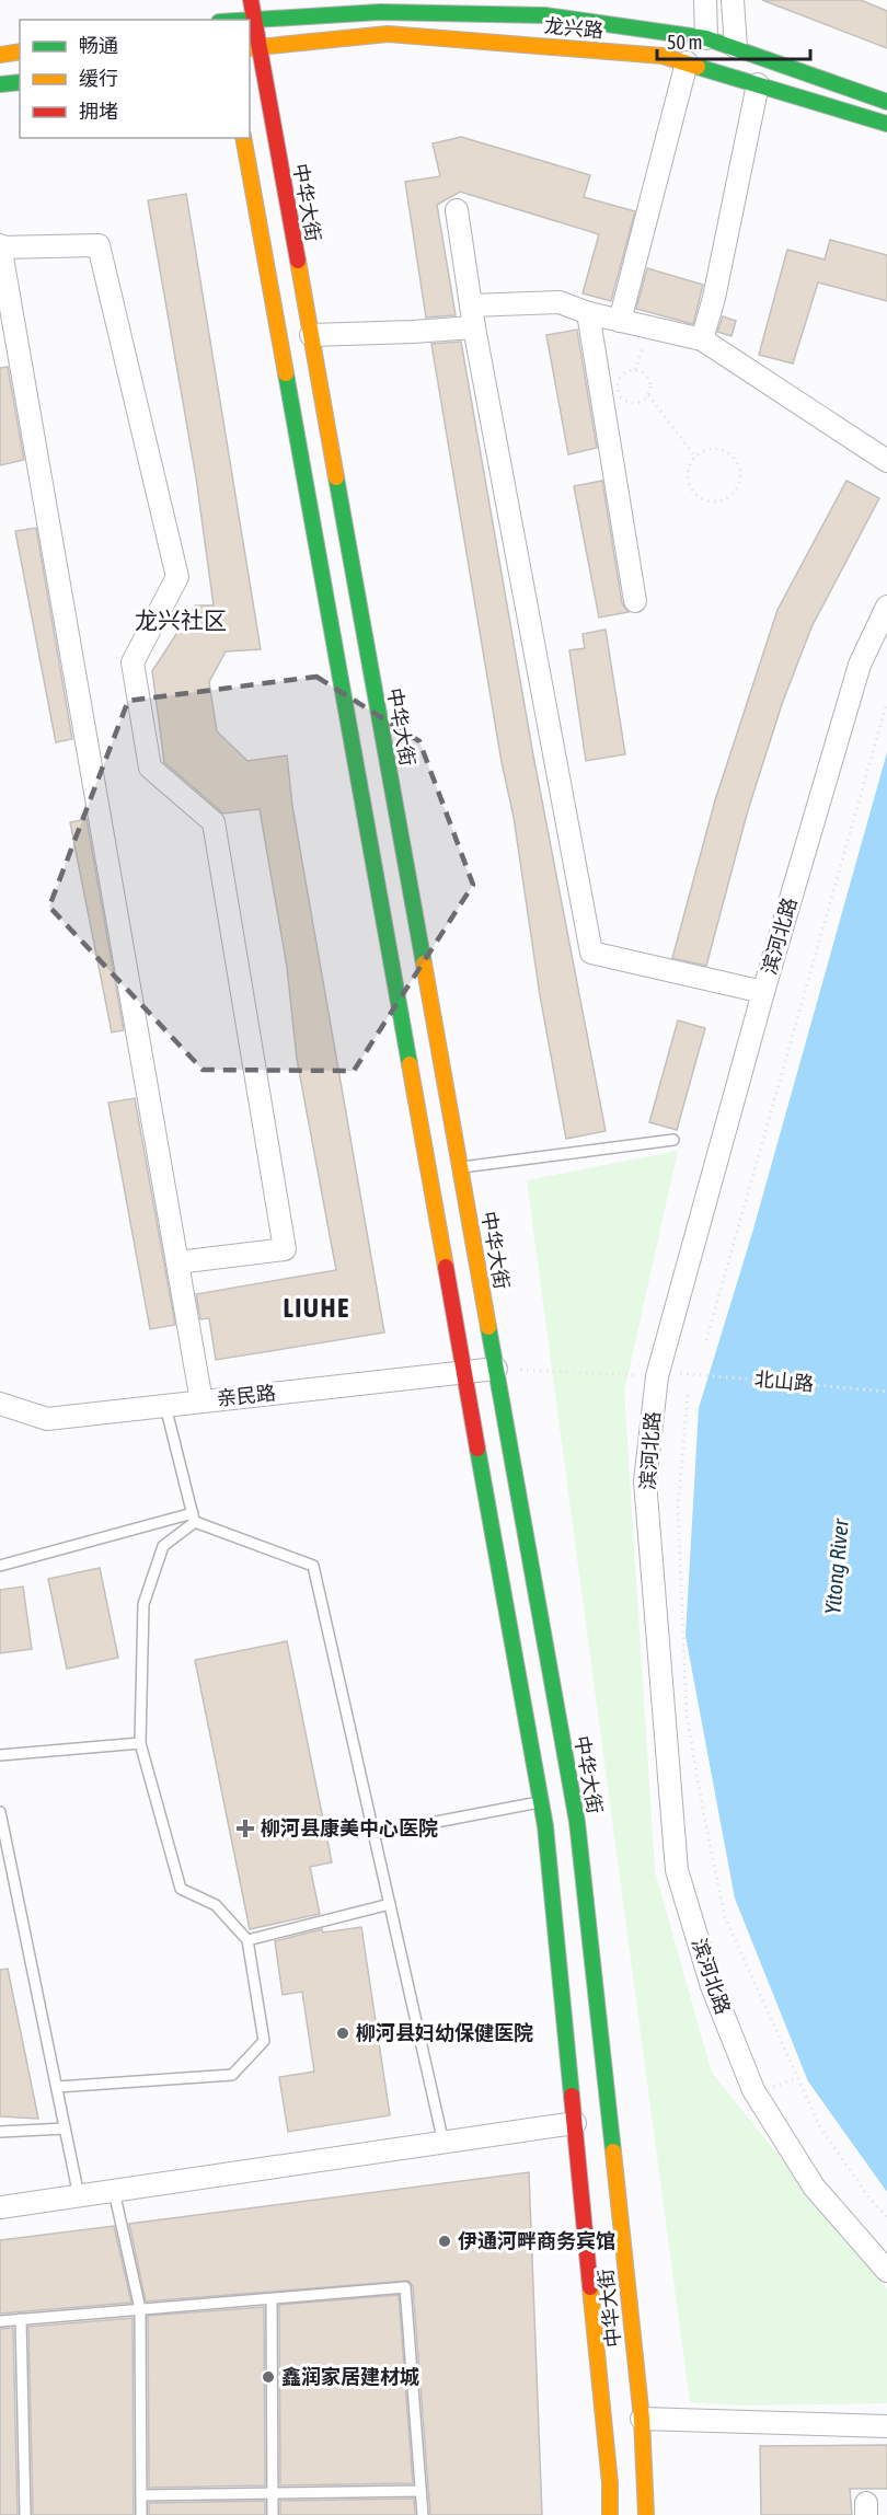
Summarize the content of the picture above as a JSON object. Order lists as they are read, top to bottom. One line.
{"streets":{"main road":["龙兴路","中华大街"],"street":["滨河北路","亲民路"],"path":["北山路"]},"crossings":[["龙兴路","中华大街"],["中华大街","北山路"],["中华大街","亲民路"],["滨河北路","北山路"],["北山路","亲民路"]],"districts":["龙兴社区","LIUHE"],"water":["Yitong River"],"places":{"health":["柳河县康美中心医院"],"other":["柳河县妇幼保健医院","伊通河畔商务宾馆","鑫润家居建材城"]},"legend":["畅通","缓行","拥堵"],"scale_bar":"50 m"}
